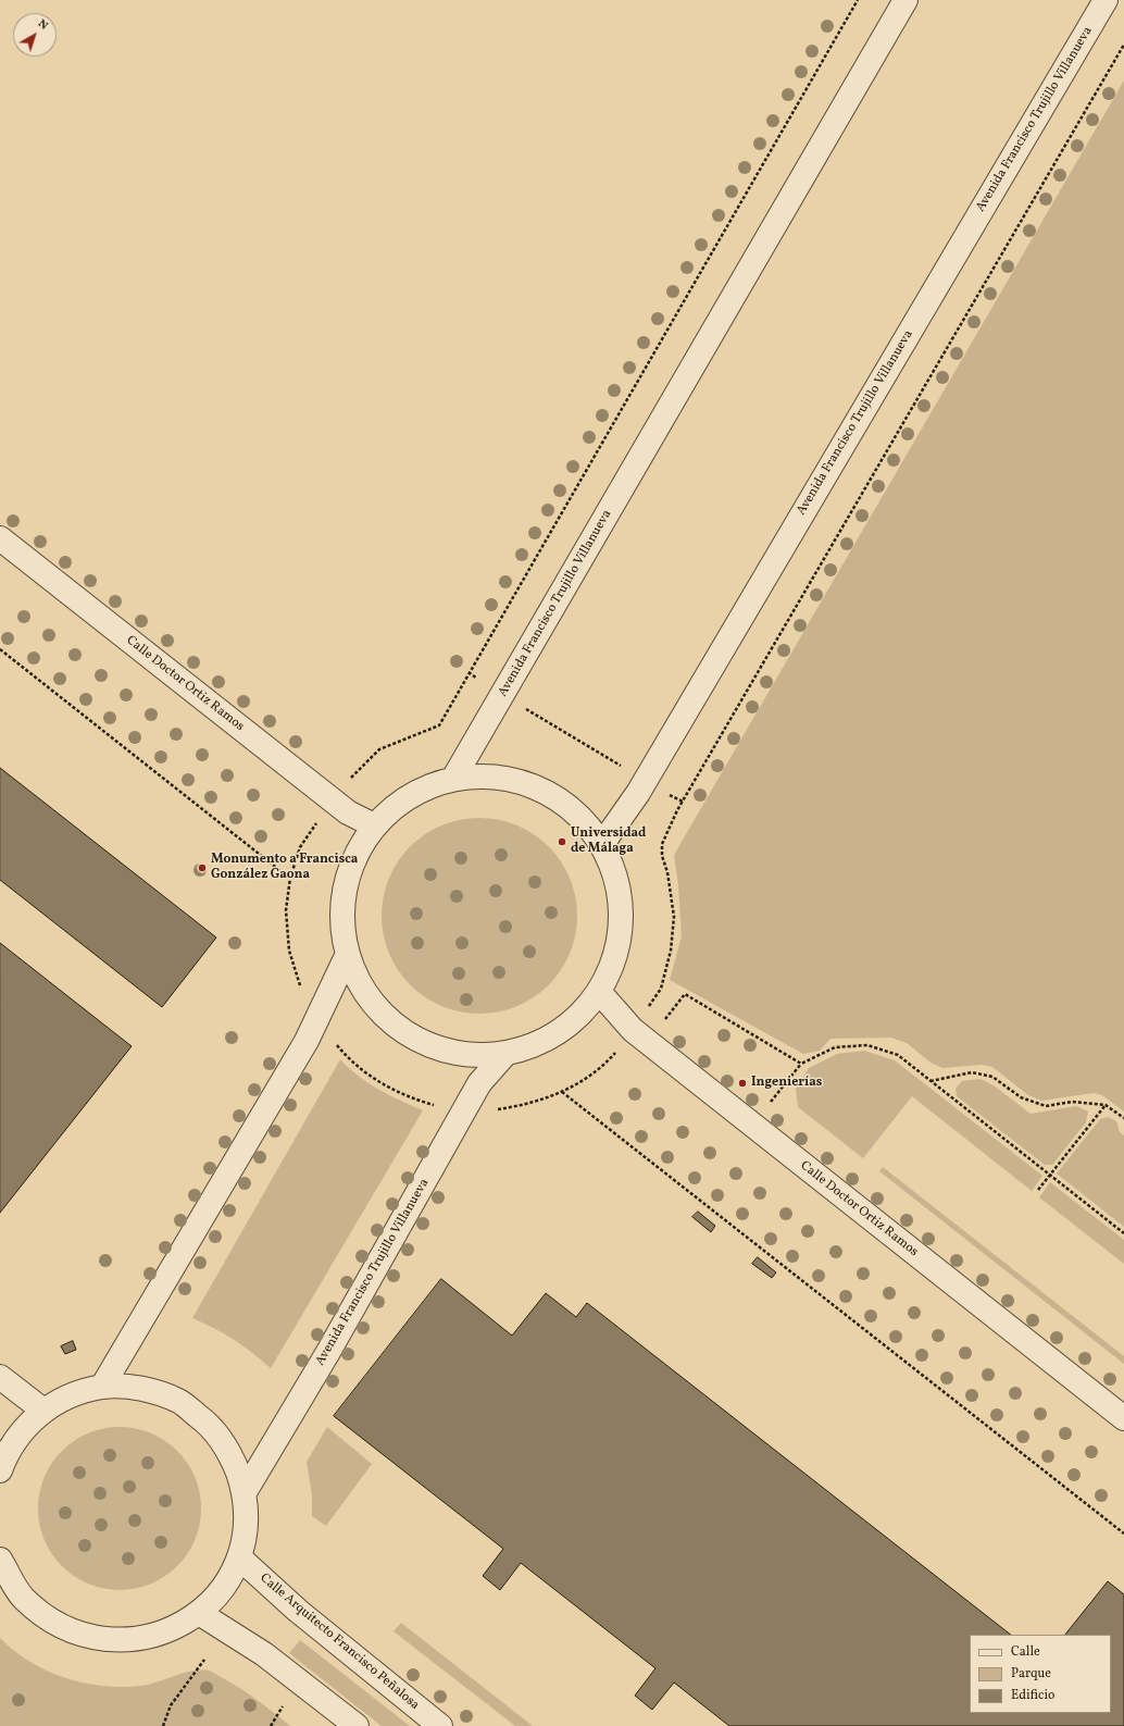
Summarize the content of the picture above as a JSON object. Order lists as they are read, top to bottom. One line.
{"streets":{"street":["Avenida Francisco Trujillo Villanueva","Calle Doctor Ortiz Ramos","Calle Arquitecto Francisco Peñalosa"]},"places":["Universidad de Málaga","Monumento a Francisca González Gaona","Ingenierías"],"legend":["Calle","Parque","Edificio"],"north":"top right"}
